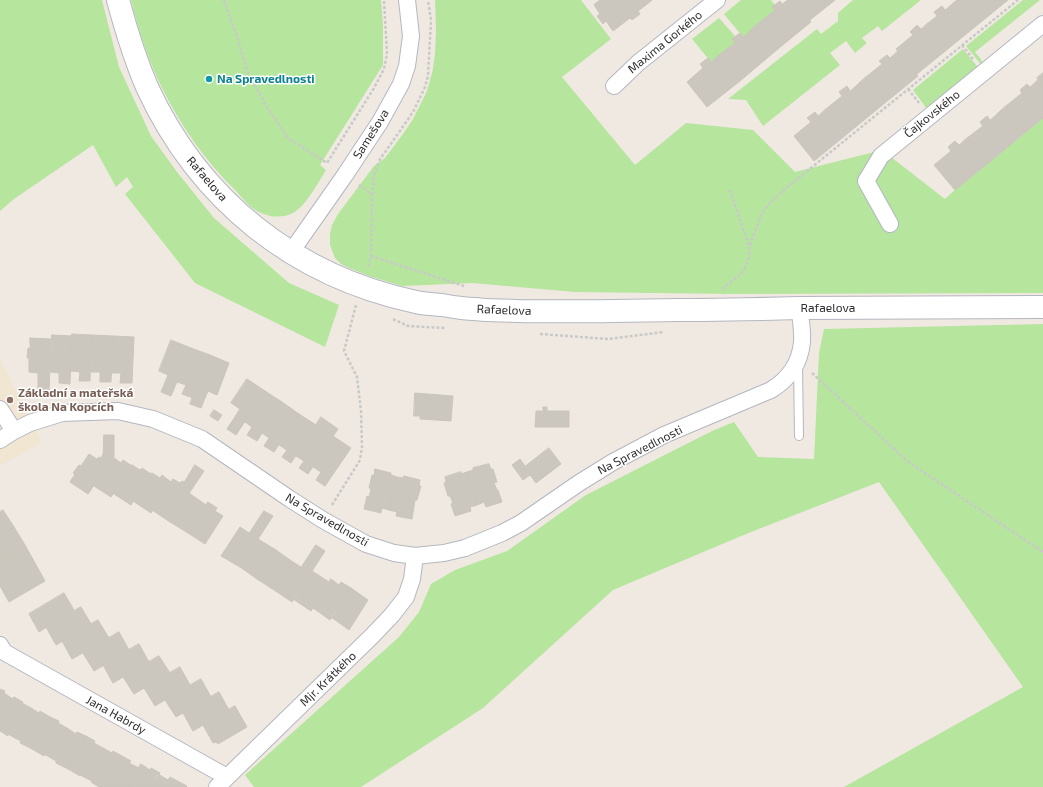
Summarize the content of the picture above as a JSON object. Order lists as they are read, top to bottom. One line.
{"streets":{"main road":["Rafaelova"],"street":["Maxima Gorkého","Čajkovského","Samešova","Na Spravedlnosti","Mjr. Krátkého","Jana Habrdy"]},"crossings":[["Samešova","Rafaelova"],["Rafaelova","Na Spravedlnosti"],["Na Spravedlnosti","Mjr. Krátkého"],["Mjr. Krátkého","Jana Habrdy"]],"places":["Na Spravedlnosti","Základní a mateřská škola Na Kopcích"]}
